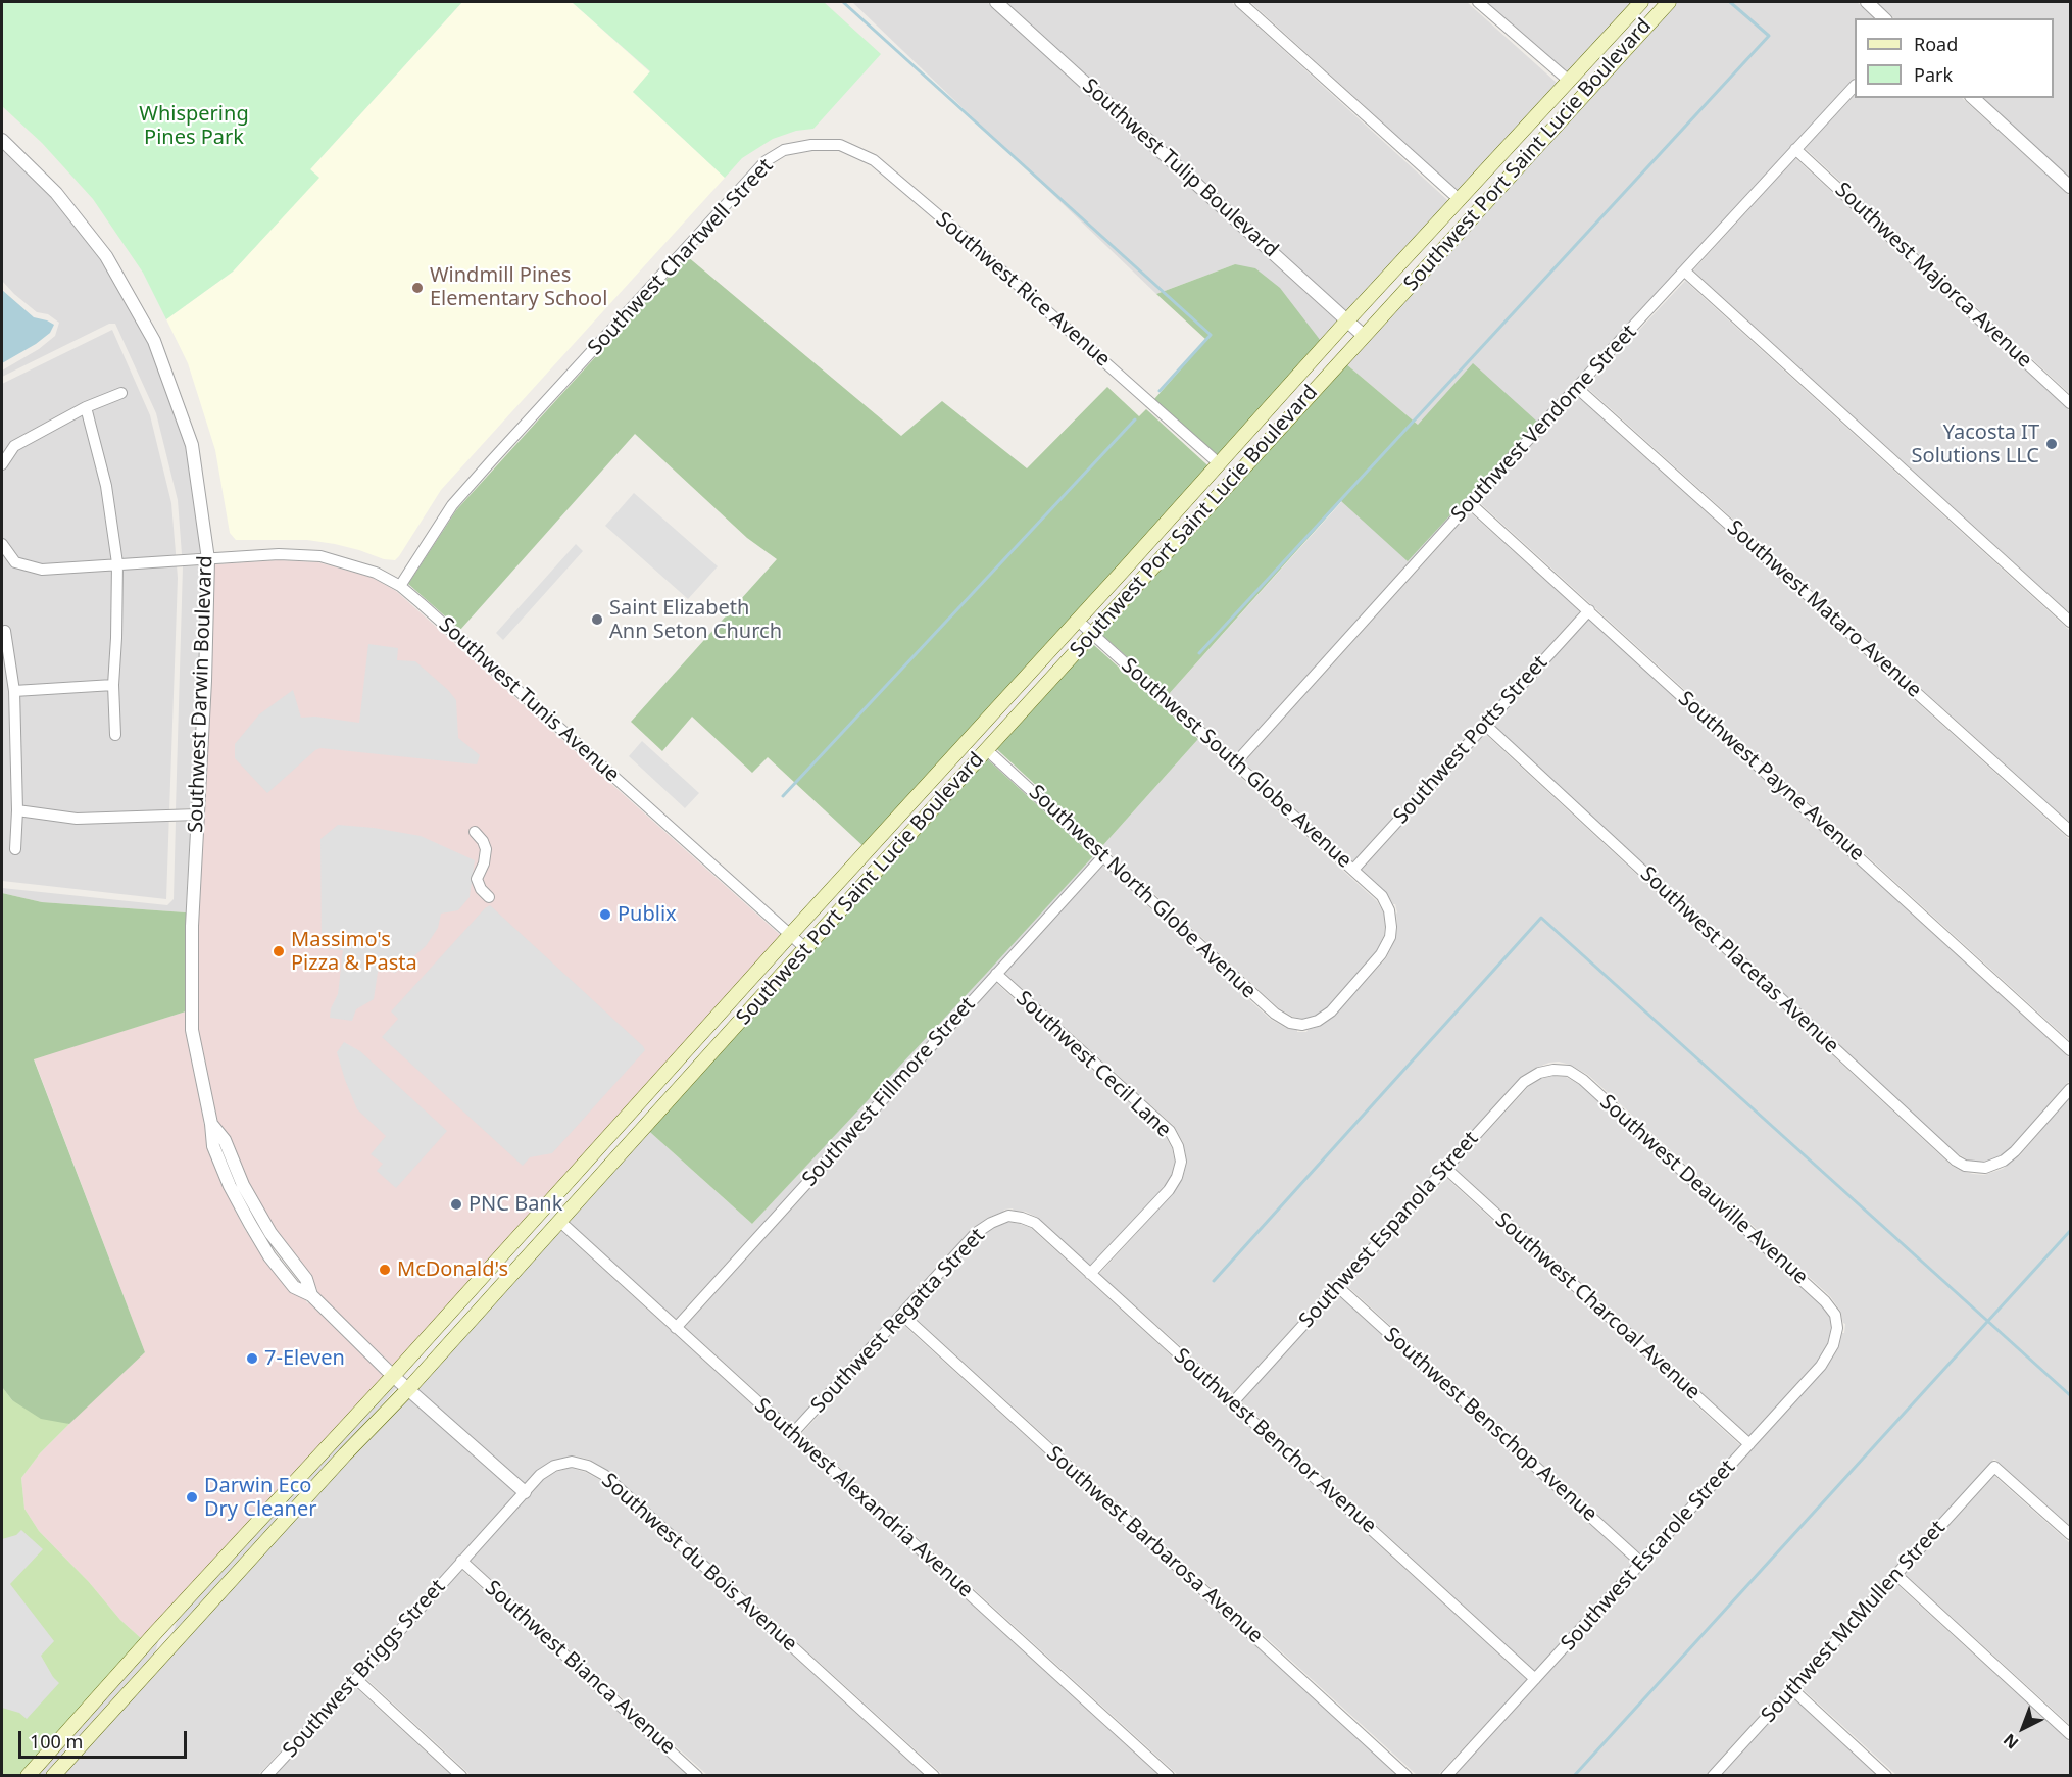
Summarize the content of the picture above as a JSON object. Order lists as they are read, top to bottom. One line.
{"streets":{"main road":["Southwest Port Saint Lucie Boulevard"],"street":["Southwest Tulip Boulevard","Southwest Chartwell Street","Southwest Majorca Avenue","Southwest Rice Avenue","Southwest Vendome Street","Southwest Mataro Avenue","Southwest Darwin Boulevard","Southwest Tunis Avenue","Southwest Potts Street","Southwest South Globe Avenue","Southwest Payne Avenue","Southwest North Globe Avenue","Southwest Placetas Avenue","Southwest Cecil Lane","Southwest Fillmore Street","Southwest Deauville Avenue","Southwest Espanola Street","Southwest Charcoal Avenue","Southwest Regatta Street","Southwest Benschop Avenue","Southwest Benchor Avenue","Southwest Alexandria Avenue","Southwest Barbarosa Avenue","Southwest Escarole Street","Southwest du Bois Avenue","Southwest McMullen Street","Southwest Bianca Avenue","Southwest Briggs Street"]},"crossings":[["Southwest Port Saint Lucie Boulevard","Southwest Tulip Boulevard"],["Southwest Port Saint Lucie Boulevard","Southwest Rice Avenue"],["Southwest Port Saint Lucie Boulevard","Southwest Darwin Boulevard"],["Southwest Port Saint Lucie Boulevard","Southwest Tunis Avenue"],["Southwest Port Saint Lucie Boulevard","Southwest South Globe Avenue"],["Southwest Port Saint Lucie Boulevard","Southwest North Globe Avenue"],["Southwest Port Saint Lucie Boulevard","Southwest Alexandria Avenue"],["Southwest Chartwell Street","Southwest Rice Avenue"],["Southwest Chartwell Street","Southwest Tunis Avenue"],["Southwest Majorca Avenue","Southwest Vendome Street"],["Southwest Vendome Street","Southwest Mataro Avenue"],["Southwest Vendome Street","Southwest South Globe Avenue"],["Southwest Vendome Street","Southwest Payne Avenue"],["Southwest Darwin Boulevard","Southwest Tunis Avenue"],["Southwest Darwin Boulevard","Southwest du Bois Avenue"],["Southwest Potts Street","Southwest South Globe Avenue"],["Southwest Potts Street","Southwest Payne Avenue"],["Southwest Potts Street","Southwest Placetas Avenue"],["Southwest South Globe Avenue","Southwest North Globe Avenue"],["Southwest North Globe Avenue","Southwest Fillmore Street"],["Southwest Cecil Lane","Southwest Fillmore Street"],["Southwest Cecil Lane","Southwest Benchor Avenue"],["Southwest Fillmore Street","Southwest Alexandria Avenue"],["Southwest Deauville Avenue","Southwest Espanola Street"],["Southwest Deauville Avenue","Southwest Escarole Street"],["Southwest Espanola Street","Southwest Charcoal Avenue"],["Southwest Espanola Street","Southwest Benschop Avenue"],["Southwest Espanola Street","Southwest Benchor Avenue"],["Southwest Charcoal Avenue","Southwest Escarole Street"],["Southwest Regatta Street","Southwest Benchor Avenue"],["Southwest Regatta Street","Southwest Alexandria Avenue"],["Southwest Regatta Street","Southwest Barbarosa Avenue"],["Southwest Benschop Avenue","Southwest Escarole Street"],["Southwest Benchor Avenue","Southwest Escarole Street"],["Southwest du Bois Avenue","Southwest Bianca Avenue"],["Southwest du Bois Avenue","Southwest Briggs Street"],["Southwest Bianca Avenue","Southwest Briggs Street"]],"parks":["Whispering Pines Park"],"places":["Windmill Pines Elementary School","Yacosta IT Solutions LLC","Saint Elizabeth Ann Seton Church","Publix","Massimo's Pizza & Pasta","PNC Bank","McDonald's","7-Eleven","Darwin Eco Dry Cleaner"],"legend":["Road","Park"],"scale_bar":"100 m","north":"bottom left"}
